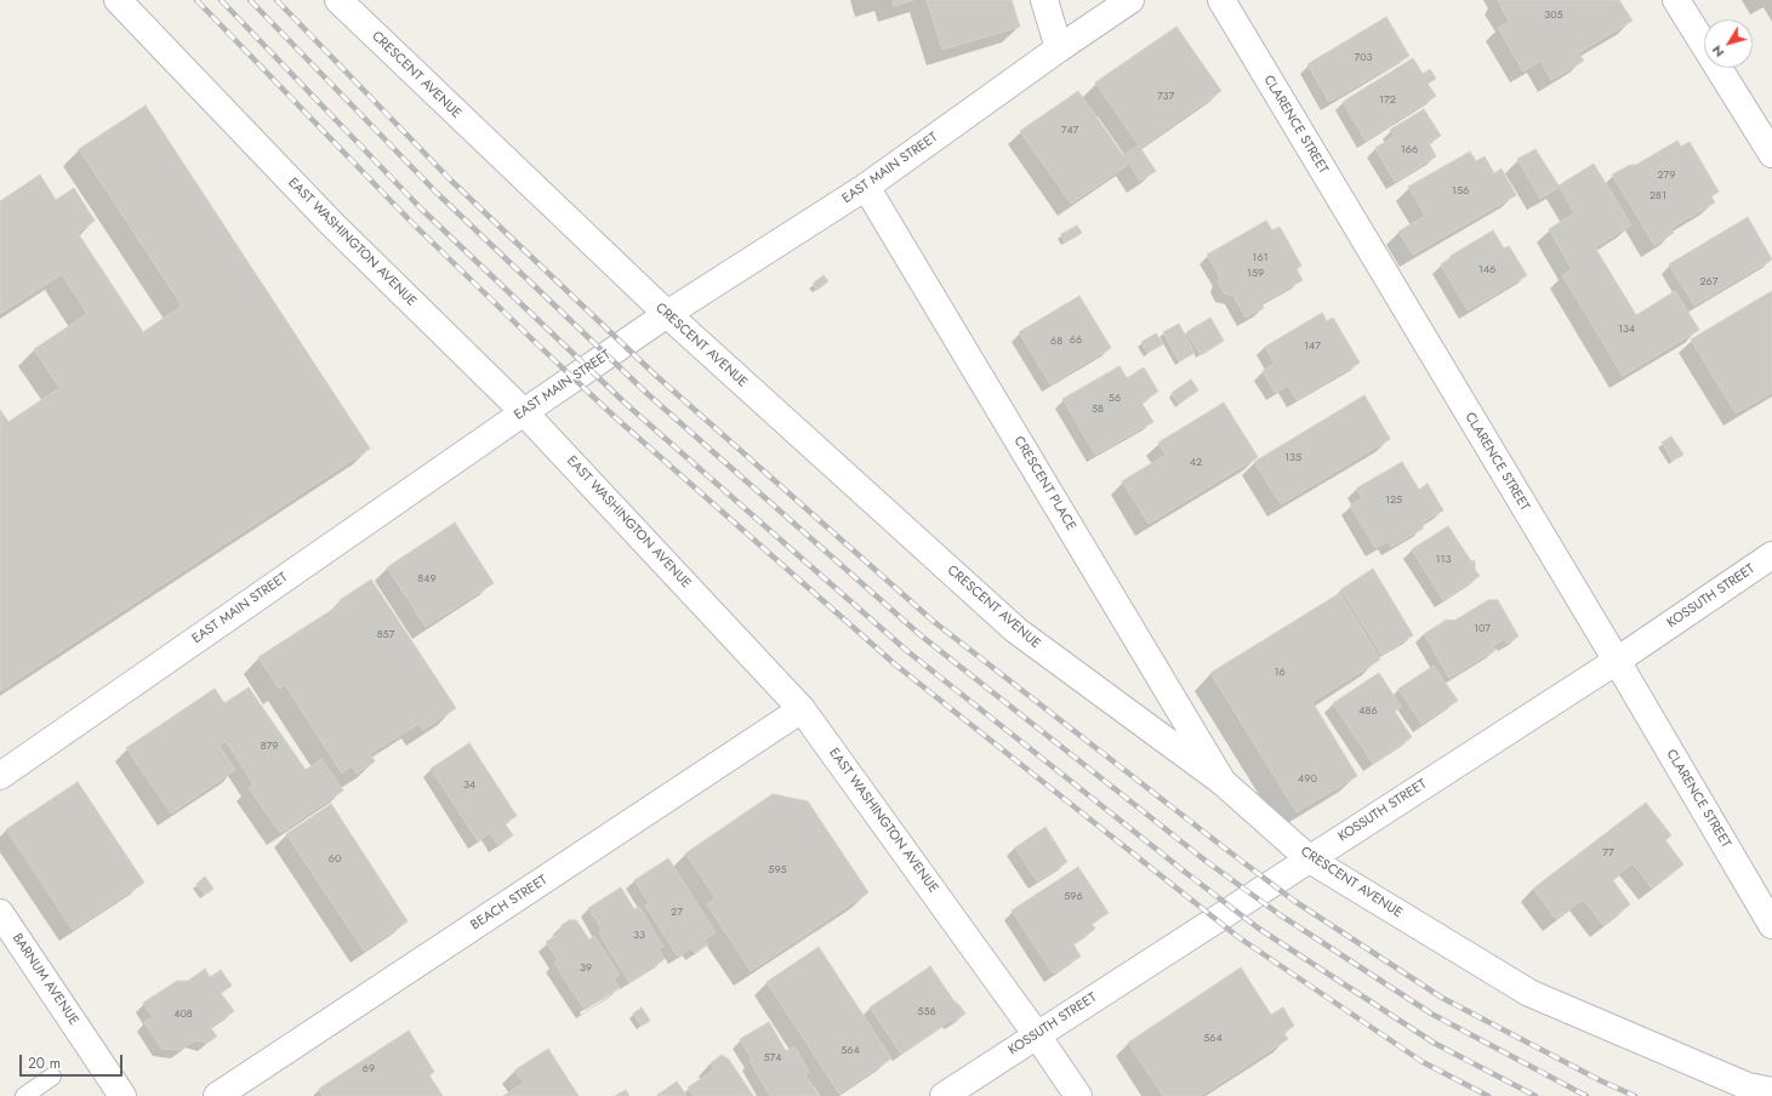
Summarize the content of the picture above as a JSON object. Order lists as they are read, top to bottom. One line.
{"streets":{"street":["CRESCENT AVENUE","CLARENCE STREET","EAST MAIN STREET","EAST WASHINGTON AVENUE","CRESCENT PLACE","KOSSUTH STREET","BEACH STREET","BARNUM AVENUE"]},"crossings":[["CRESCENT AVENUE","EAST MAIN STREET"],["CRESCENT AVENUE","CRESCENT PLACE"],["CRESCENT AVENUE","KOSSUTH STREET"],["CLARENCE STREET","KOSSUTH STREET"],["EAST MAIN STREET","EAST WASHINGTON AVENUE"],["EAST MAIN STREET","CRESCENT PLACE"],["EAST WASHINGTON AVENUE","KOSSUTH STREET"],["EAST WASHINGTON AVENUE","BEACH STREET"]],"house_numbers":["305","703","737","172","747","166","279","156","281","161","146","159","267","134","66","68","147","56","58","135","42","125","113","849","107","857","16","486","879","490","34","77","60","595","596","27","33","39","556","408","564","564","574","69"],"scale_bar":"20 m","north":"bottom left"}
